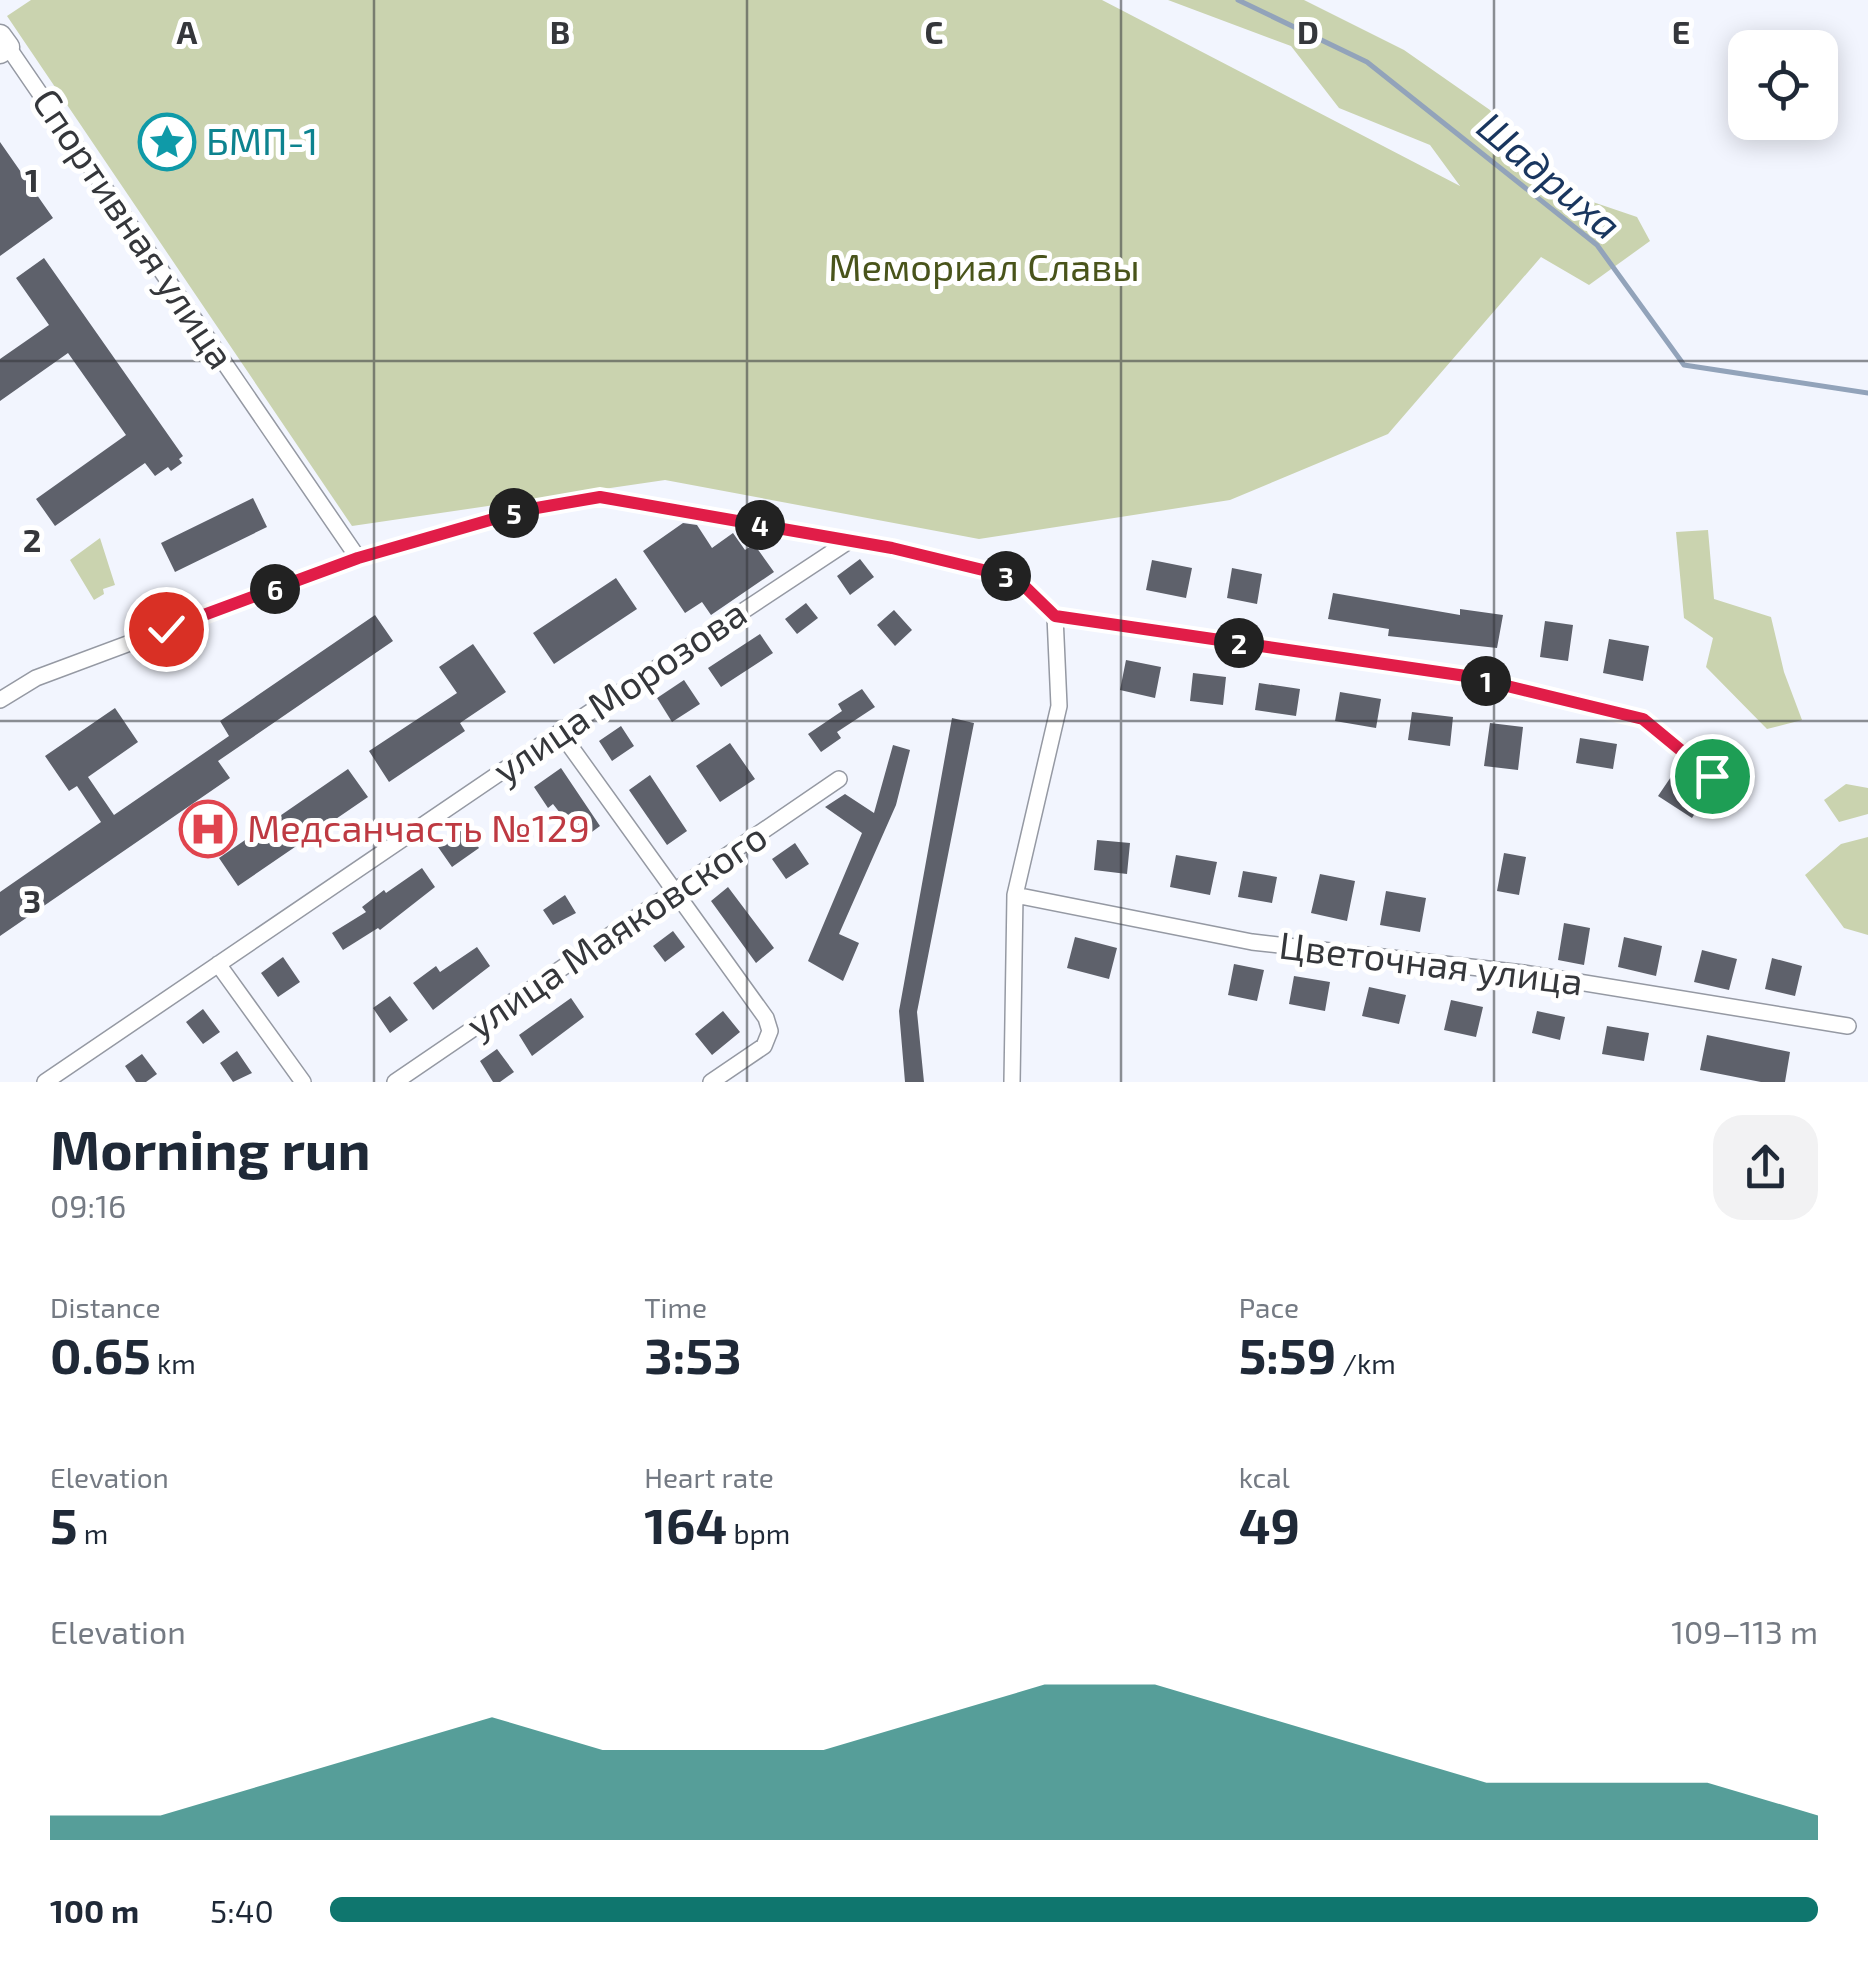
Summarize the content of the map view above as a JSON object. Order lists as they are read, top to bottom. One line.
{"streets":{"street":["Спортивная улица","улица Морозова","улица Маяковского","Цветочная улица"]},"water":["Шадриха"],"parks":["Мемориал Славы"],"places":{"place":["БМП-1"],"hospital":["Медсанчасть №129"]},"page":{"pins":["5","4","3","6","2","1"],"heading":["Morning run","09:16"],"stats":[["Distance","0.65 km"],["Time","3:53"],["Pace","5:59 /km"],["Elevation","5 m"],["Heart rate","164 bpm"],["kcal","49"]],"chart":["Elevation","109–113 m"],"list":[{"name":"100 m","note":"5:40"}]},"grid":{"columns":["A","B","C","D","E"],"rows":["1","2","3"]}}
